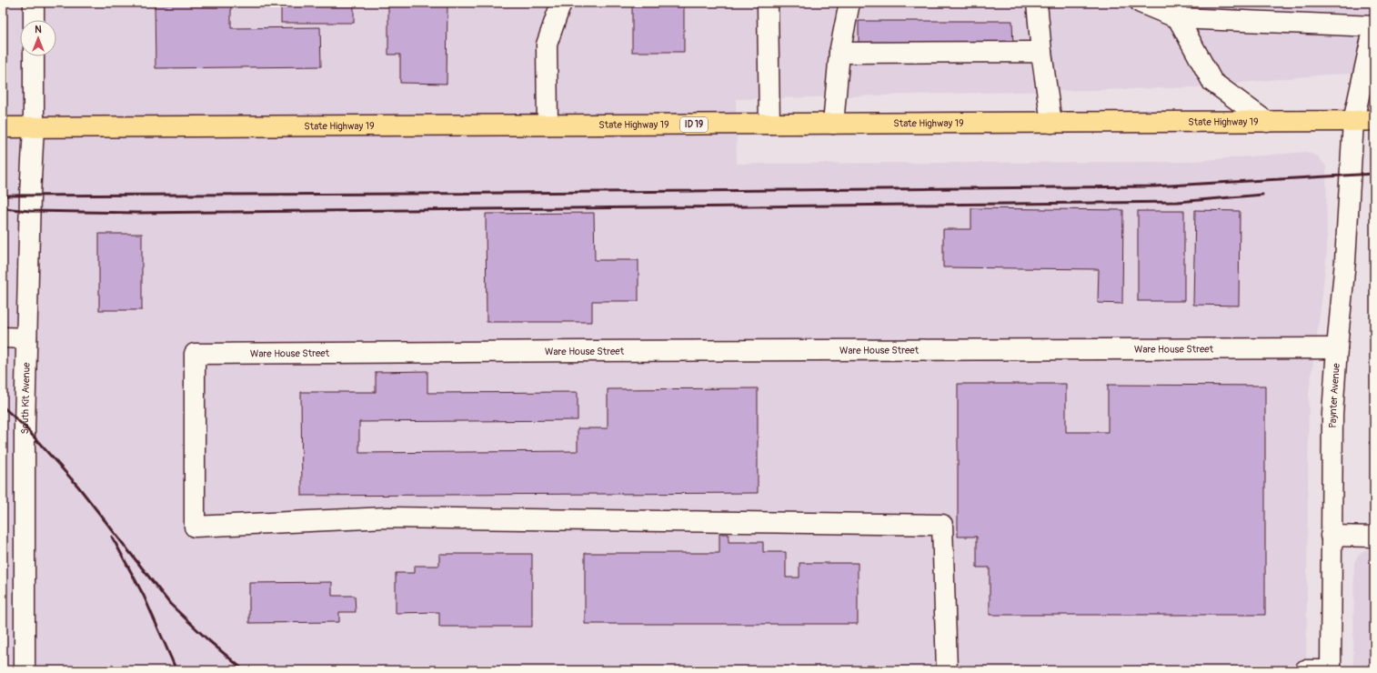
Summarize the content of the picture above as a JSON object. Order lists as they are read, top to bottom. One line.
{"streets":{"main road":["State Highway 19","ID 19"],"street":["Ware House Street","Paynter Avenue","South Kit Avenue"]},"crossings":[["State Highway 19","Paynter Avenue"],["State Highway 19","South Kit Avenue"],["Ware House Street","Paynter Avenue"]],"north":"top"}
